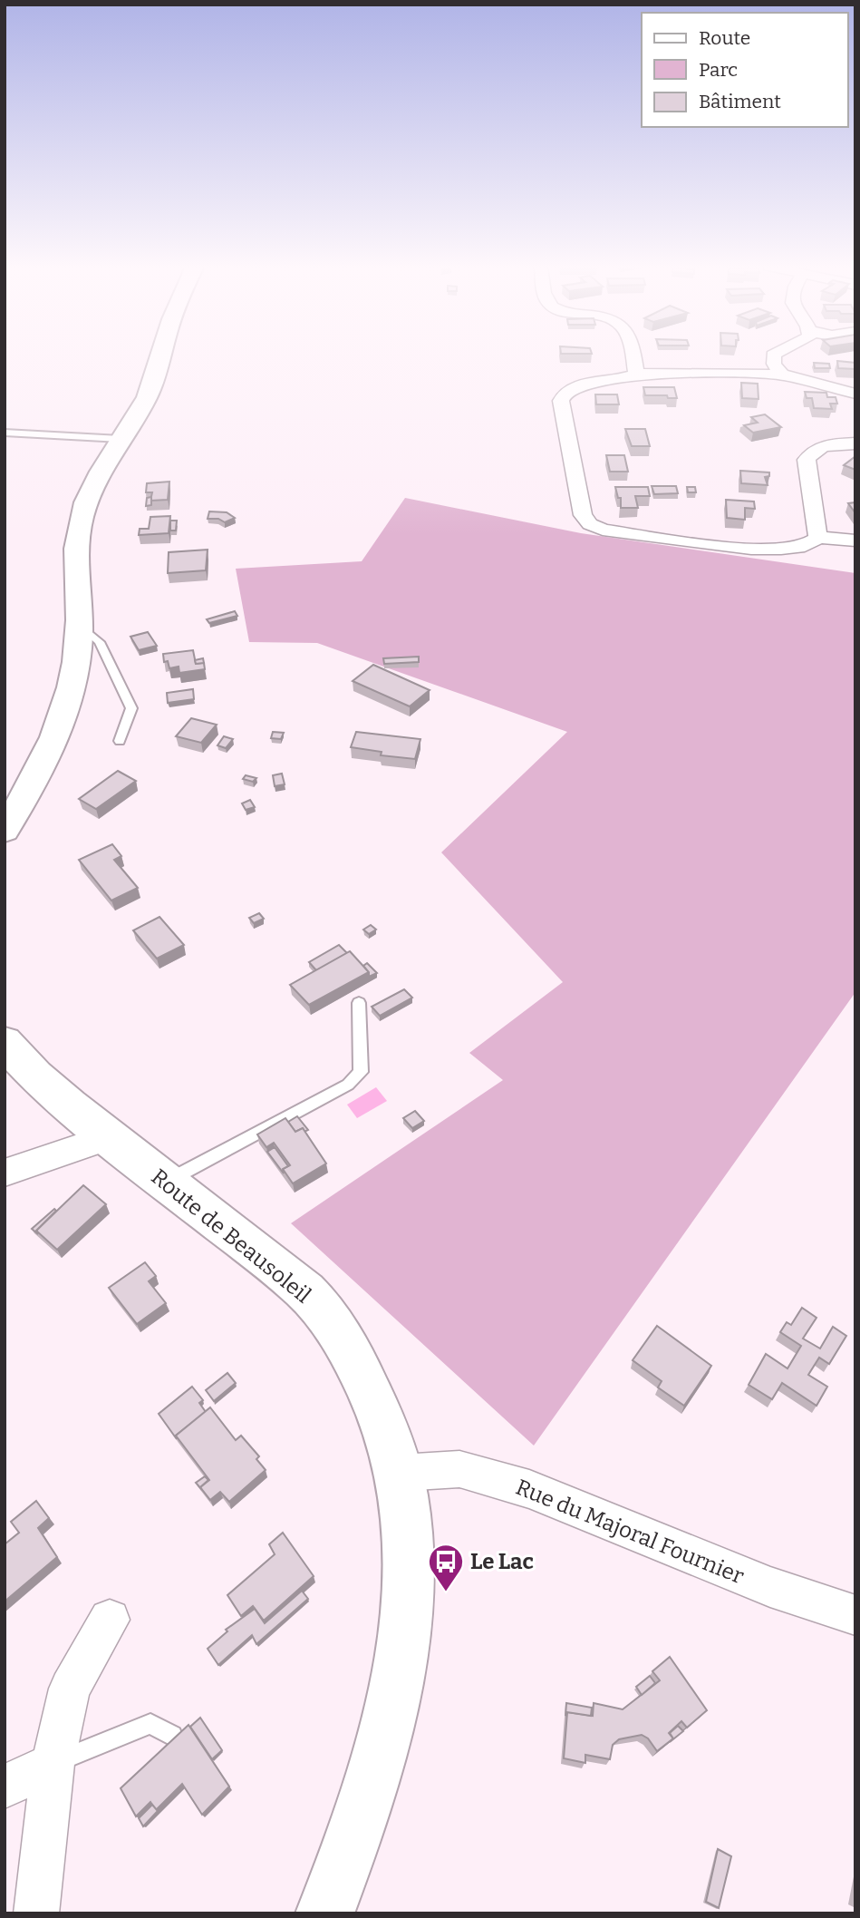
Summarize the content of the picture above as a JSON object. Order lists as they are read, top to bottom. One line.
{"streets":{"main road":["Route de Beausoleil"],"street":["Rue du Majoral Fournier"]},"crossings":[["Route de Beausoleil","Rue du Majoral Fournier"]],"places":{"bus stop":["Le Lac"]},"legend":["Route","Parc","Bâtiment"]}
